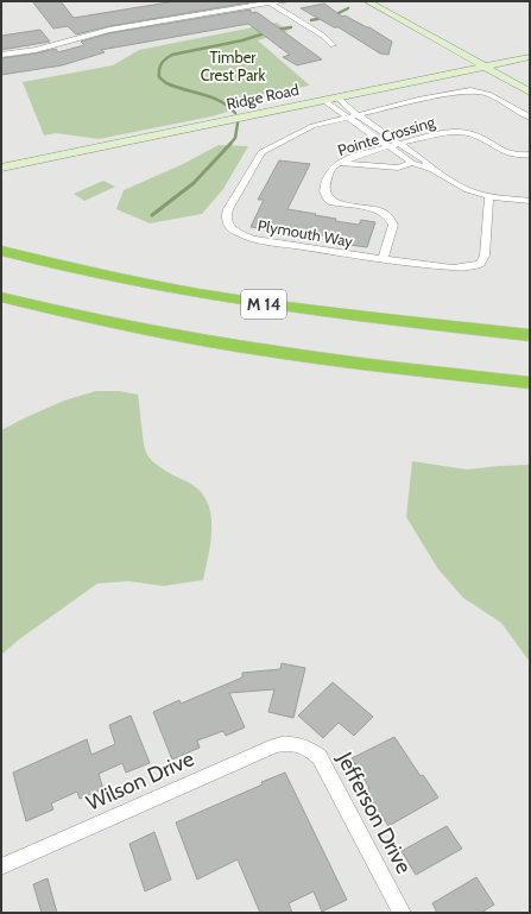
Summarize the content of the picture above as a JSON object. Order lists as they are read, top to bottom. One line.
{"streets":{"highway":["M 14"],"street":["Ridge Road","Pointe Crossing","Plymouth Way","Wilson Drive","Jefferson Drive"]},"crossings":[["Pointe Crossing","Plymouth Way"],["Wilson Drive","Jefferson Drive"]],"parks":["Timber Crest Park"]}
